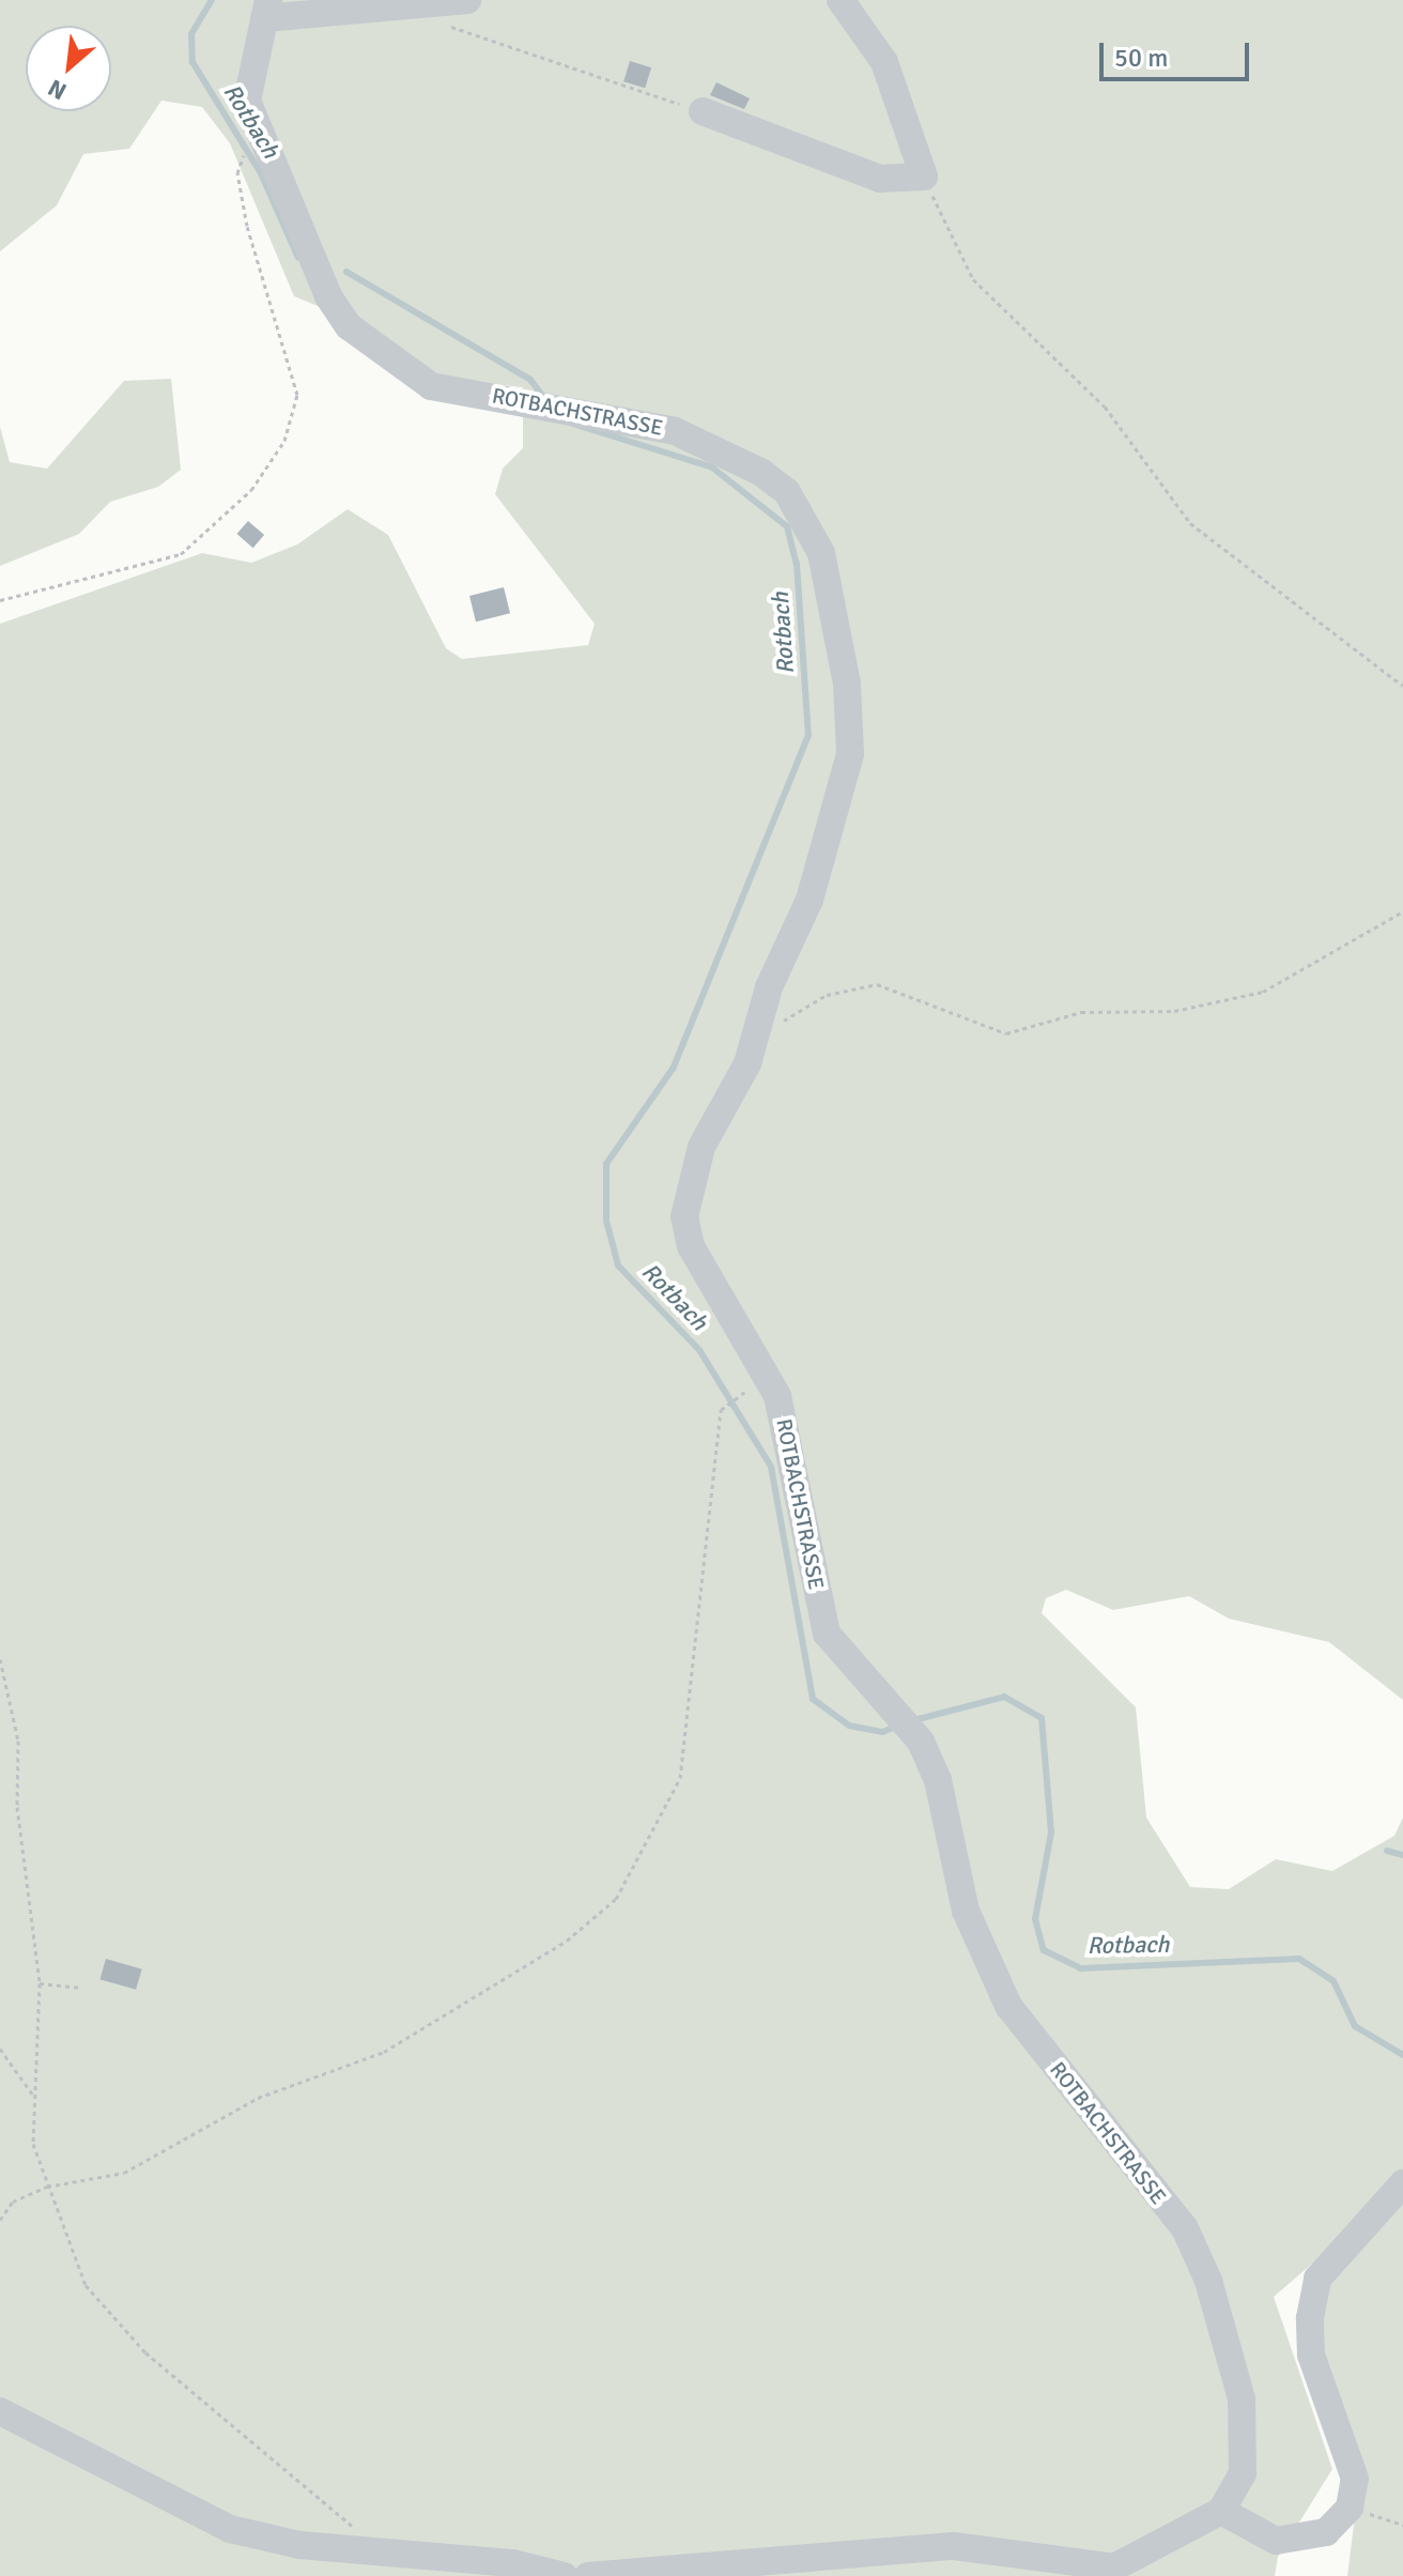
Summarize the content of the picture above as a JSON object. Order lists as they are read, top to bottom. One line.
{"streets":{"street":["ROTBACHSTRASSE"]},"water":["Rotbach"],"scale_bar":"50 m","north":"bottom left"}
